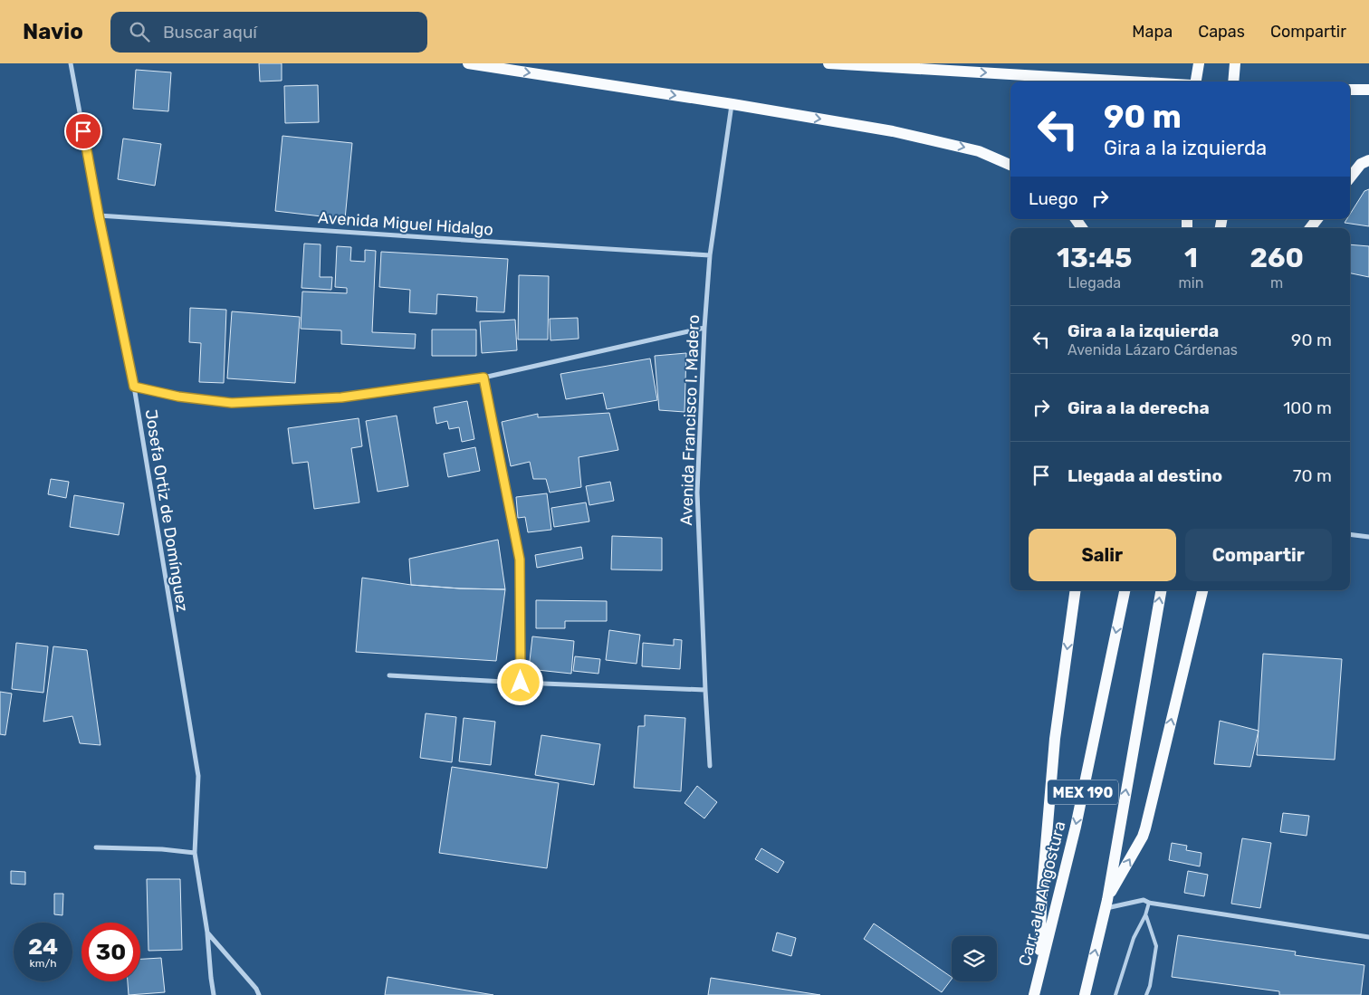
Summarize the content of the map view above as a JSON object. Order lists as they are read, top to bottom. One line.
{"streets":{"main road":["MEX 190","Carr. a la Angostura"],"street":["Avenida Miguel Hidalgo","Avenida Francisco I. Madero","Josefa Ortiz de Domínguez"]},"crossings":[["Avenida Miguel Hidalgo","Avenida Francisco I. Madero"],["Avenida Miguel Hidalgo","Josefa Ortiz de Domínguez"]],"page":{"header":"Navio","search":"Buscar aquí","nav":["Mapa","Capas","Compartir"],"turn":["90 m","Gira a la izquierda"],"then":"Luego","eta":["13:45","Llegada","1","min","260","m"],"list":[{"name":"Gira a la izquierda","note":"Avenida Lázaro Cárdenas","value":"90 m"},{"name":"Gira a la derecha","value":"100 m"},{"name":"Llegada al destino","value":"70 m"}],"buttons":["Salir","Compartir"],"speed":"24 km/h","limit":"30"}}
